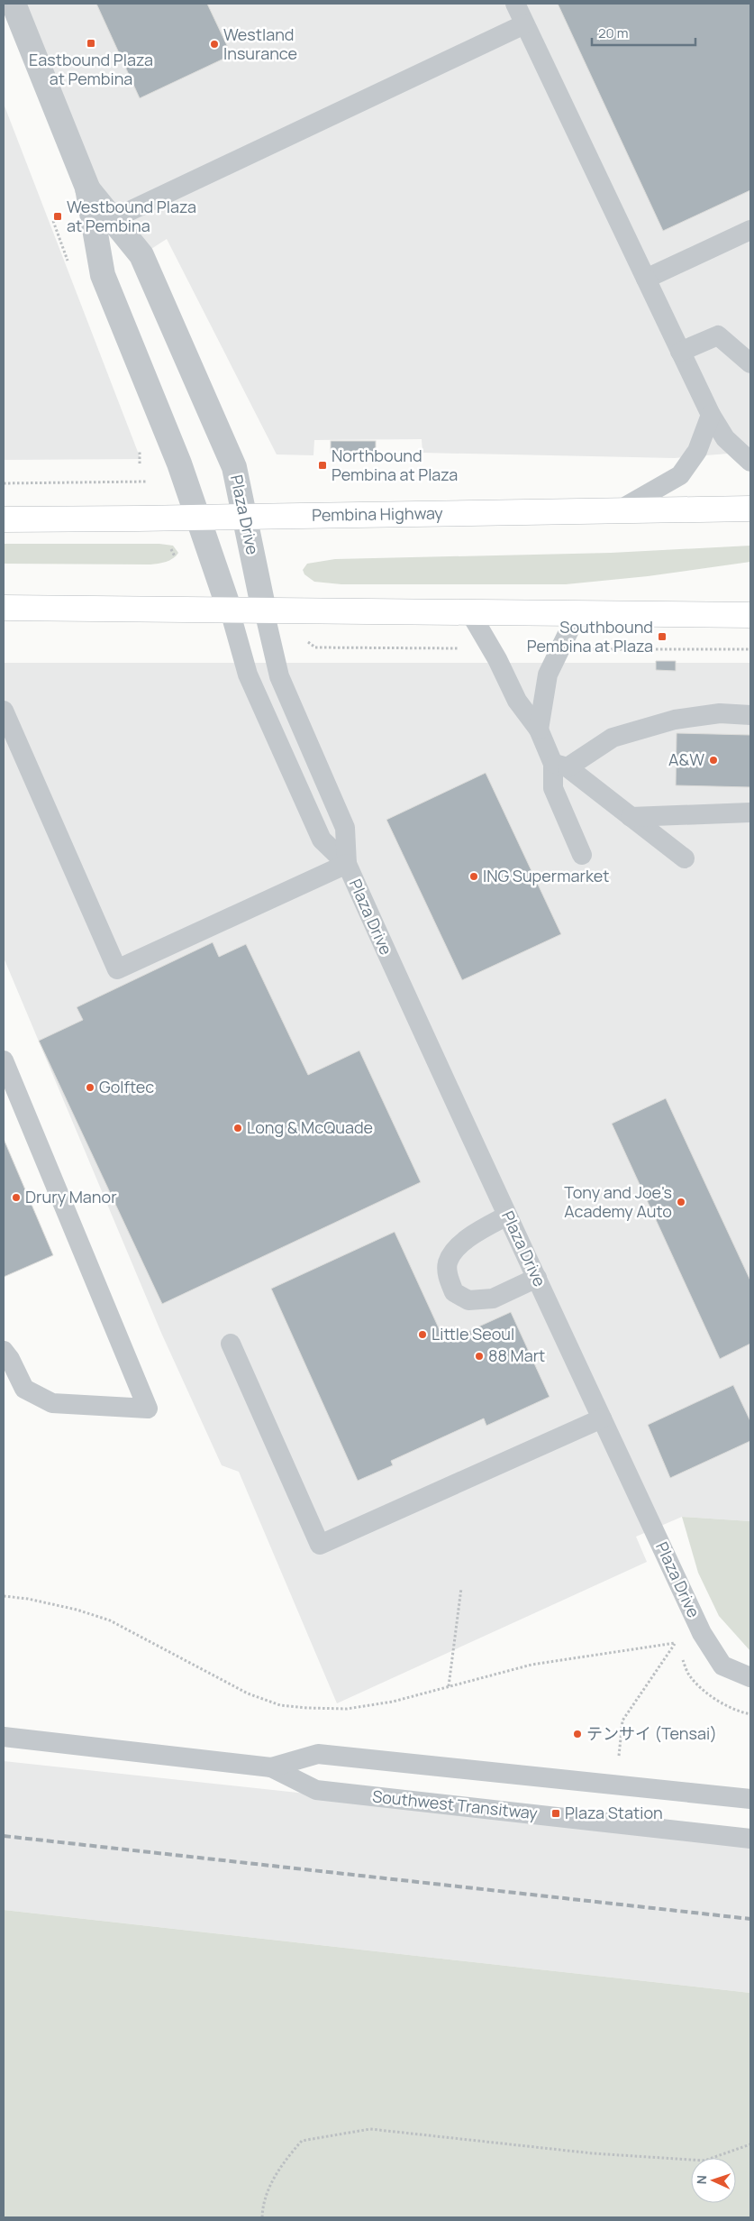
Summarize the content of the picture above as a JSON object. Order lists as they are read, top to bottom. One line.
{"streets":{"main road":["Pembina Highway"],"street":["Plaza Drive"],"lane":["Southwest Transitway"]},"crossings":[["Pembina Highway","Plaza Drive"]],"places":{"transit":["Eastbound Plaza at Pembina","Westbound Plaza at Pembina","Northbound Pembina at Plaza","Southbound Pembina at Plaza","Plaza Station"],"other":["Westland Insurance","A&W","ING Supermarket","Golftec","Long & McQuade","Drury Manor","Tony and Joe's Academy Auto","Little Seoul","88 Mart","テンサイ (Tensai)"]},"scale_bar":"20 m","north":"left"}
